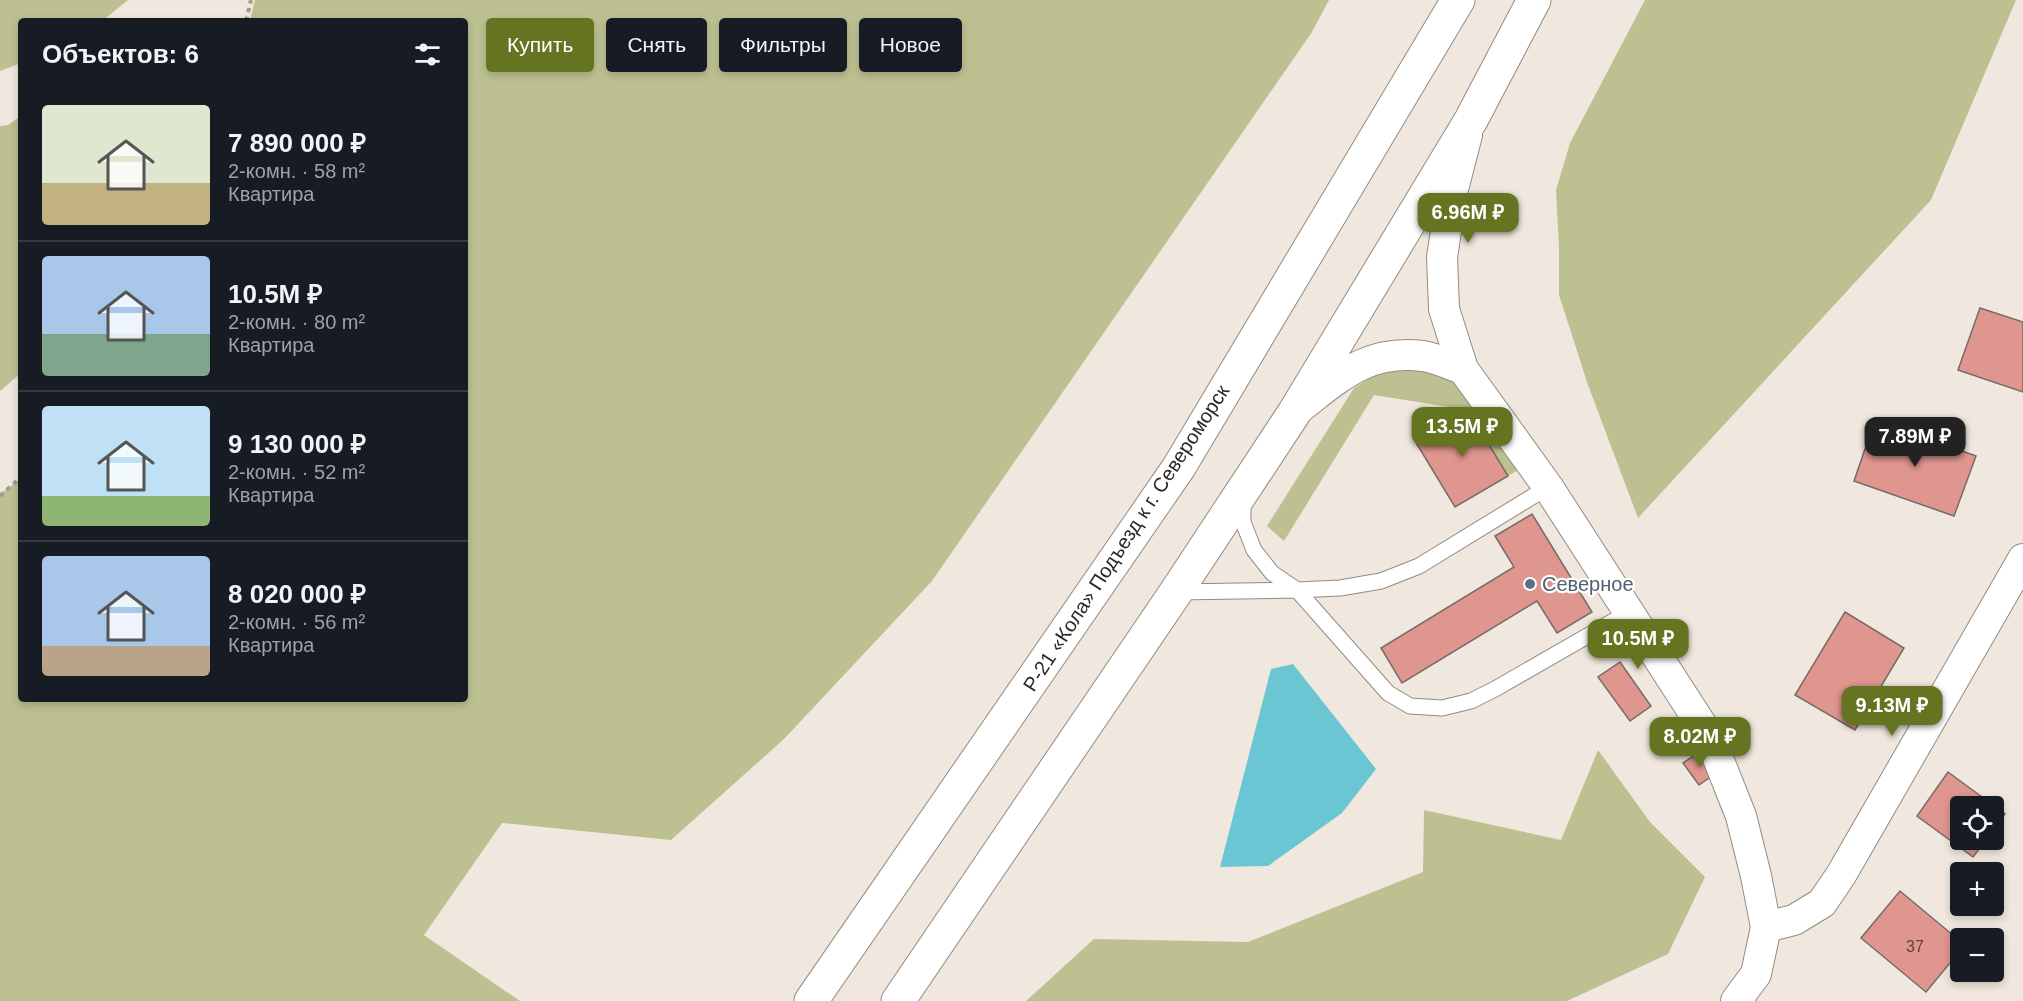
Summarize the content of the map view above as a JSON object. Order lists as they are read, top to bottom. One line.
{"streets":{"main road":["Р-21 «Кола» Подъезд к г. Североморск"]},"places":["Северное"],"house_numbers":["37"],"page":{"chip":["Купить","Снять","Фильтры","Новое"],"heading":"Объектов: 6","list":[{"name":"7 890 000 ₽","note":"2-комн. · 58 m² · Квартира"},{"name":"10.5M ₽","note":"2-комн. · 80 m² · Квартира"},{"name":"9 130 000 ₽","note":"2-комн. · 52 m² · Квартира"},{"name":"8 020 000 ₽","note":"2-комн. · 56 m² · Квартира"}],"price":["6.96M ₽","13.5M ₽","7.89M ₽","10.5M ₽","9.13M ₽","8.02M ₽"],"map_buttons":["+","−"]}}
